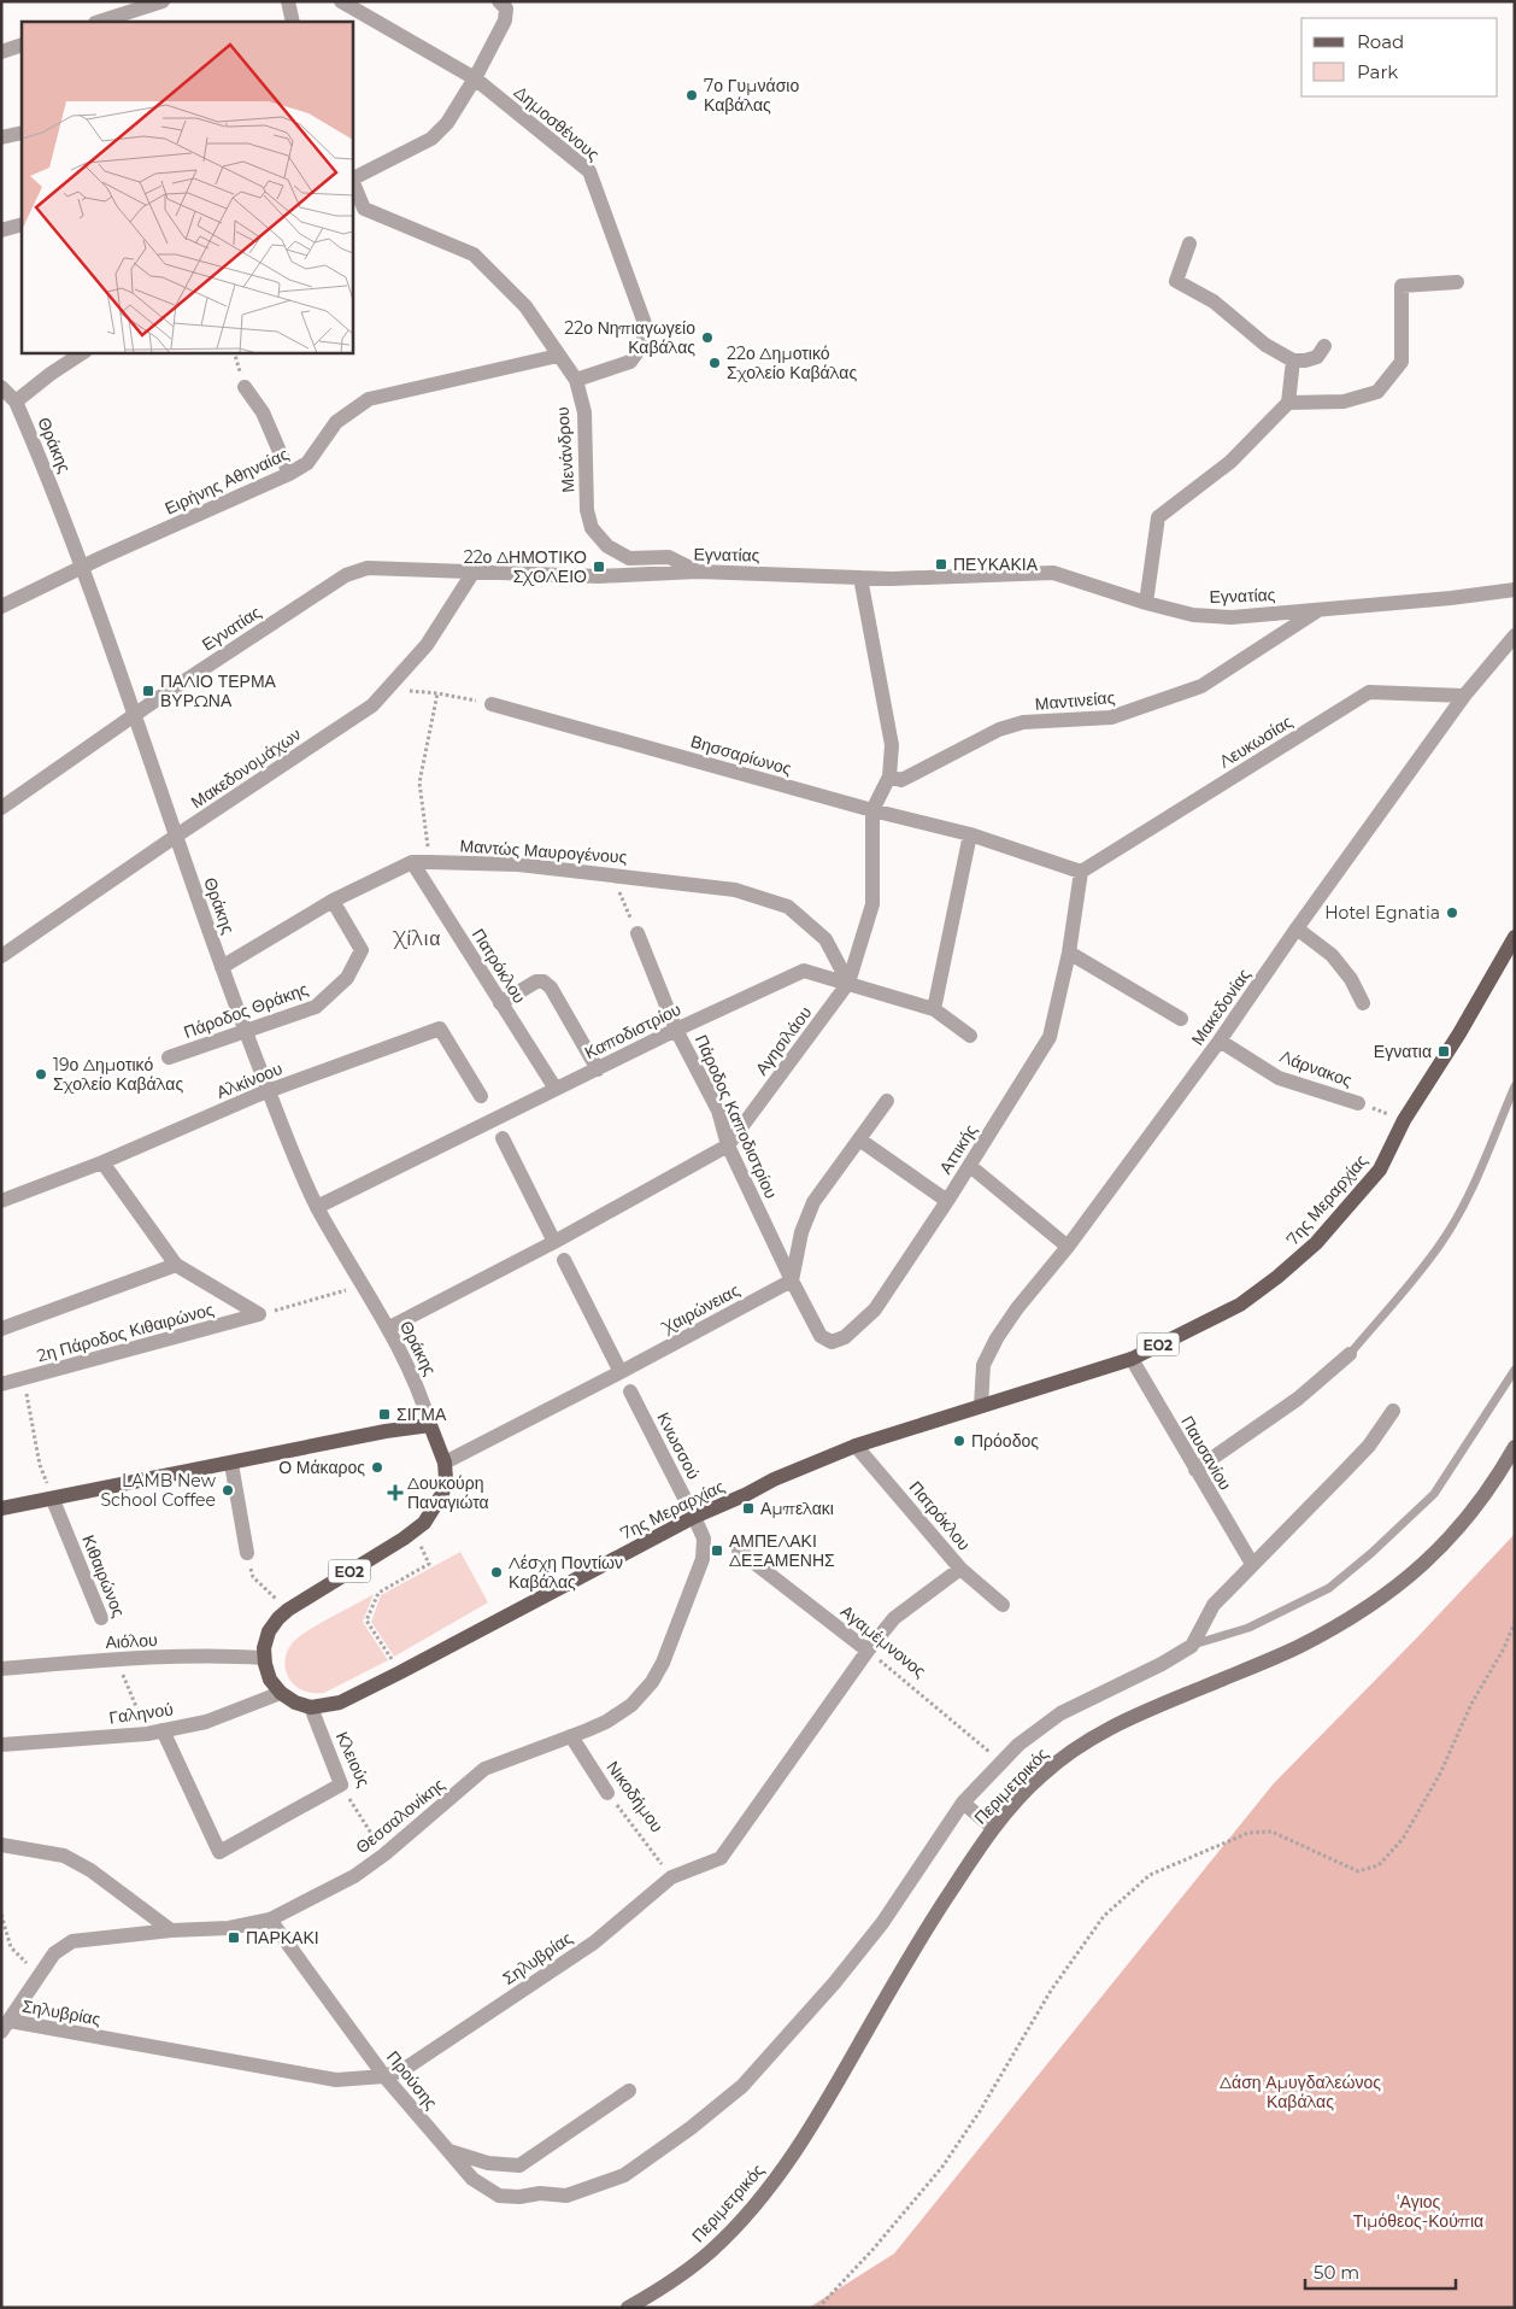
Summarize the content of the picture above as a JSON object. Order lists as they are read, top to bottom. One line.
{"streets":{"main road":["7ης Μεραρχίας","ΕΟ2","Περιμετρικός"],"street":["Δημοσθένους","Θράκης","Μενάνδρου","Ειρήνης Αθηναίας","Εγνατίας","Μαντινείας","Λευκωσίας","Βησσαρίωνος","Μακεδονομάχων","Μαντώς Μαυρογένους","Πατρόκλου","Μακεδονίας","Πάροδος Θράκης","Καποδιστρίου","Αγησιλάου","Λάρνακος","Αλκίνοου","Πάροδος Καποδιστρίου","Αττικής","Χαιρώνειας","2η Πάροδος Κιθαιρώνος","Κνωσσού","Παυσανίου","Κιθαιρώνος","Αιόλου","Αγαμέμνονος","Γαληνού","Κλειούς","Νικοδήμου","Θεσσαλονίκης","Σηλυβρίας","Προύσης"]},"crossings":[["Δημοσθένους","Μενάνδρου"],["Θράκης","Ειρήνης Αθηναίας"],["Θράκης","Εγνατίας"],["Θράκης","Μακεδονομάχων"],["Θράκης","Μαντώς Μαυρογένους"],["Θράκης","Πάροδος Θράκης"],["Θράκης","Καποδιστρίου"],["Θράκης","Αγησιλάου"],["Θράκης","Αλκίνοου"],["Θράκης","ΕΟ2"],["Μενάνδρου","Ειρήνης Αθηναίας"],["Μενάνδρου","Εγνατίας"],["Εγνατίας","Μαντινείας"],["Εγνατίας","Μακεδονομάχων"],["Εγνατίας","Αγησιλάου"],["Μαντινείας","Αγησιλάου"],["Λευκωσίας","Βησσαρίωνος"],["Λευκωσίας","Μακεδονίας"],["Λευκωσίας","Αττικής"],["Βησσαρίωνος","Αγησιλάου"],["Βησσαρίωνος","Αττικής"],["Μαντώς Μαυρογένους","Πατρόκλου"],["Μαντώς Μαυρογένους","Πάροδος Θράκης"],["Μαντώς Μαυρογένους","Καποδιστρίου"],["Μαντώς Μαυρογένους","Αγησιλάου"],["Πατρόκλου","Καποδιστρίου"],["Πατρόκλου","7ης Μεραρχίας"],["Πατρόκλου","Σηλυβρίας"],["Μακεδονίας","Λάρνακος"],["Μακεδονίας","7ης Μεραρχίας"],["Καποδιστρίου","Αγησιλάου"],["Καποδιστρίου","Πάροδος Καποδιστρίου"],["Αγησιλάου","Πάροδος Καποδιστρίου"],["Λάρνακος","7ης Μεραρχίας"],["Πάροδος Καποδιστρίου","Αττικής"],["Πάροδος Καποδιστρίου","Χαιρώνειας"],["Αττικής","Χαιρώνειας"],["7ης Μεραρχίας","Κνωσσού"],["7ης Μεραρχίας","Παυσανίου"],["7ης Μεραρχίας","Κλειούς"],["7ης Μεραρχίας","Θεσσαλονίκης"],["Χαιρώνειας","ΕΟ2"],["ΕΟ2","Αιόλου"],["Κνωσσού","Θεσσαλονίκης"],["Αγαμέμνονος","Σηλυβρίας"],["Κλειούς","Θεσσαλονίκης"],["Νικοδήμου","Θεσσαλονίκης"],["Νικοδήμου","Σηλυβρίας"],["Θεσσαλονίκης","Σηλυβρίας"],["Θεσσαλονίκης","Προύσης"],["Σηλυβρίας","Προύσης"]],"districts":["Χίλια"],"parks":["Δάση Αμυγδαλεώνος Καβάλας","'Αγιος Τιμόθεος-Κούπια"],"places":{"other":["7ο Γυμνάσιο Καβάλας","22ο Νηπιαγωγείο Καβάλας","22ο Δημοτικό Σχολείο Καβάλας","Hotel Egnatia","19ο Δημοτικό Σχολείο Καβάλας","Πρόοδος","Ο Μάκαρος","LAMB New School Coffee","Λέσχη Ποντίων Καβάλας"],"transit":["ΠΕΥΚΑΚΙΑ","22ο ΔΗΜΟΤΙΚΟ ΣΧΟΛΕΙΟ","ΠΑΛΙΟ ΤΕΡΜΑ ΒΥΡΩΝΑ","Εγνατια","ΣΙΓΜΑ","Αμπελακι","ΑΜΠΕΛΑΚΙ ΔΕΞΑΜΕΝΗΣ","ΠΑΡΚΑΚΙ"],"health":["Δουκούρη Παναγιώτα"]},"legend":["Road","Park"],"scale_bar":"50 m"}
